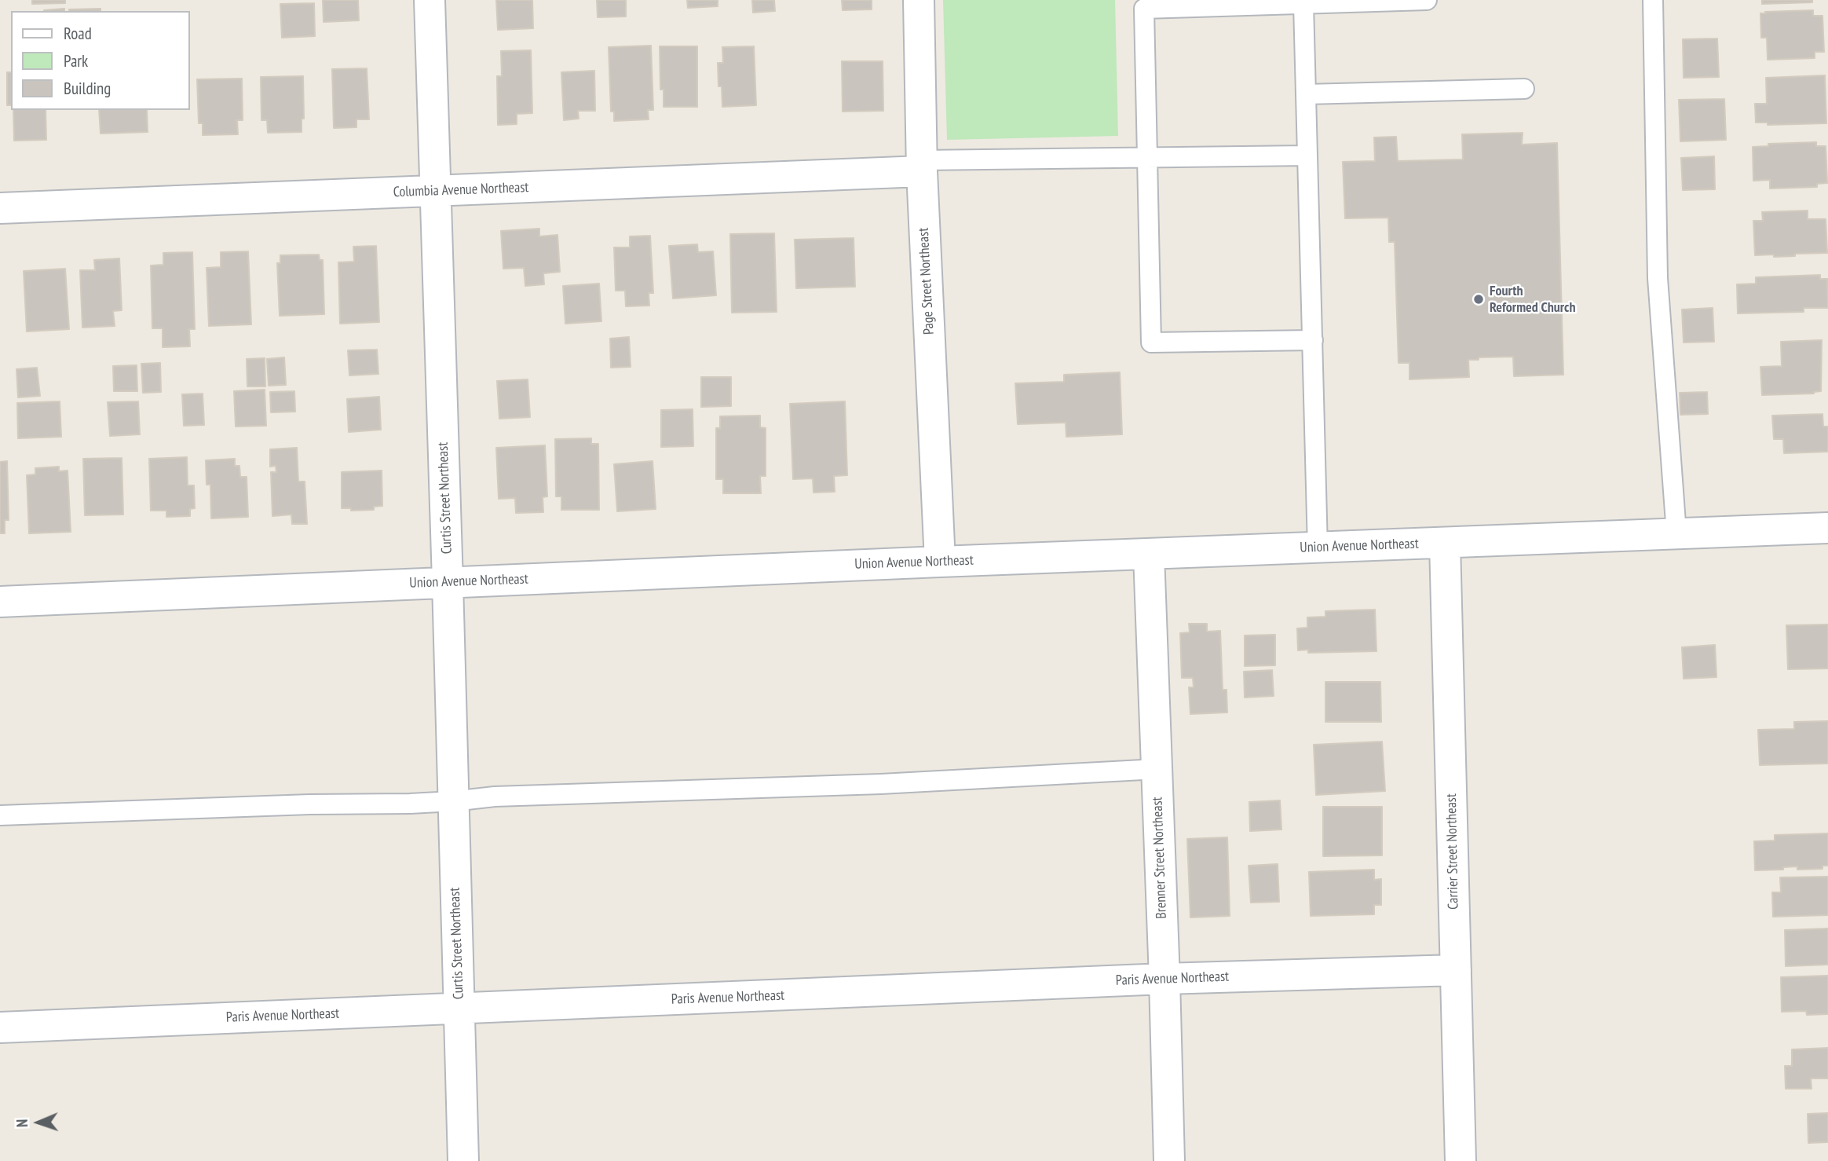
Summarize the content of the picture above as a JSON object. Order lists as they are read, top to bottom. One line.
{"streets":{"street":["Columbia Avenue Northeast","Page Street Northeast","Curtis Street Northeast","Union Avenue Northeast","Carrier Street Northeast","Brenner Street Northeast","Paris Avenue Northeast"]},"crossings":[["Columbia Avenue Northeast","Page Street Northeast"],["Columbia Avenue Northeast","Curtis Street Northeast"],["Page Street Northeast","Union Avenue Northeast"],["Curtis Street Northeast","Union Avenue Northeast"],["Curtis Street Northeast","Paris Avenue Northeast"],["Union Avenue Northeast","Carrier Street Northeast"],["Union Avenue Northeast","Brenner Street Northeast"],["Carrier Street Northeast","Paris Avenue Northeast"],["Brenner Street Northeast","Paris Avenue Northeast"]],"places":["Fourth Reformed Church"],"legend":["Road","Park","Building"],"north":"left"}
